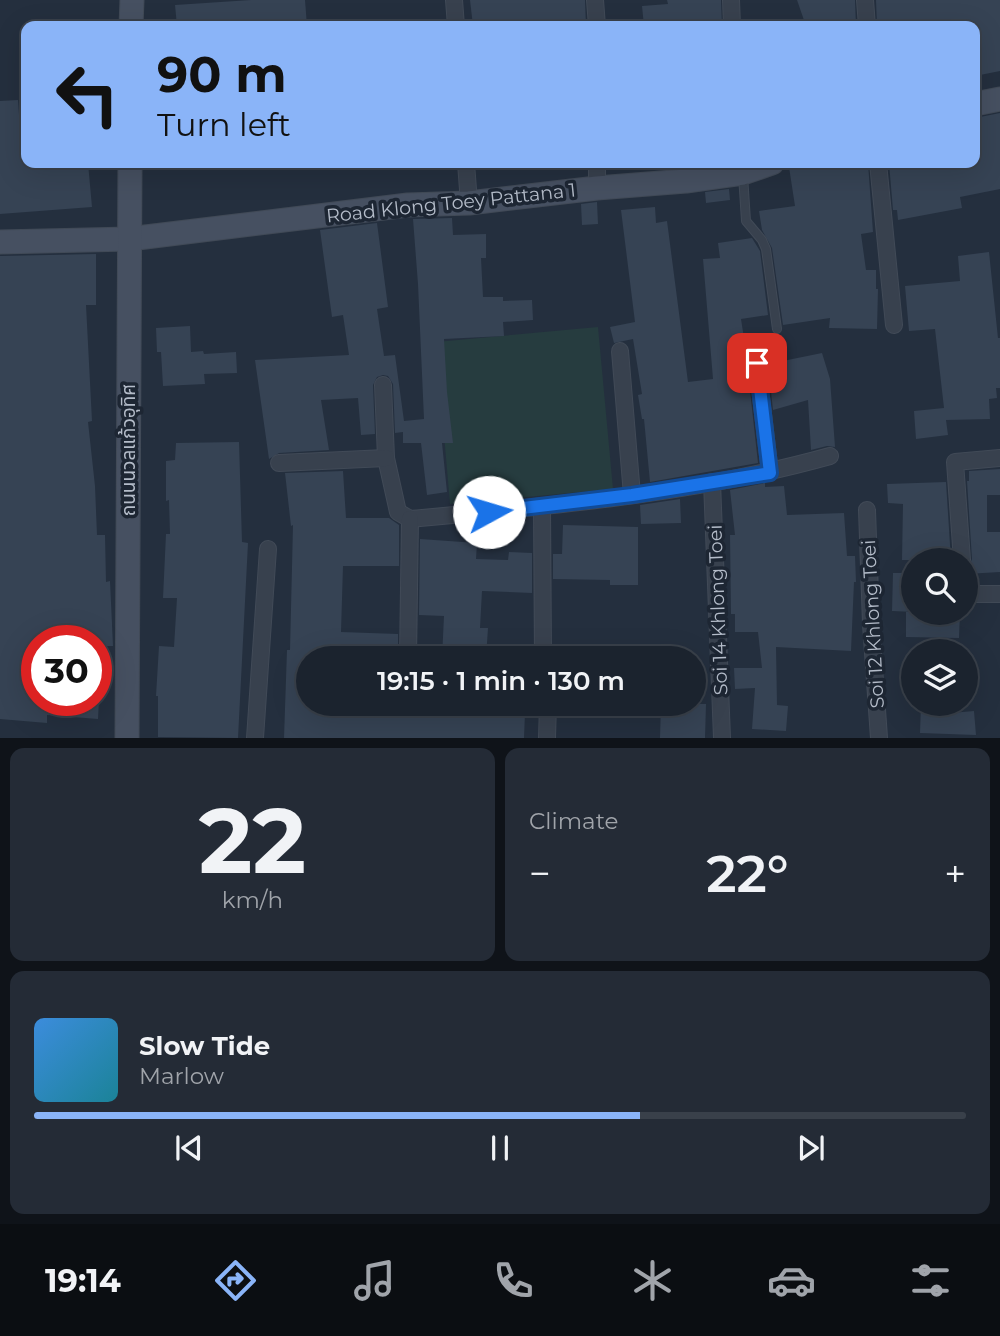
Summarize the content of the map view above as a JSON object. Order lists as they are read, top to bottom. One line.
{"streets":{"street":["Road Klong Toey Pattana 1","ถนนนวลแก้วอุทิศ","Soi 14 Khlong Toei","Soi 12 Khlong Toei"]},"crossings":[["Road Klong Toey Pattana 1","ถนนนวลแก้วอุทิศ"]],"page":{"turn":["90 m","Turn left"],"limit":"30","trip":"19:15 · 1 min · 130 m","tile":[["22","km/h"],"Climate"],"heat":["−","22°","+"],"song":["Slow Tide","Marlow"],"tabs":"19:14"}}
